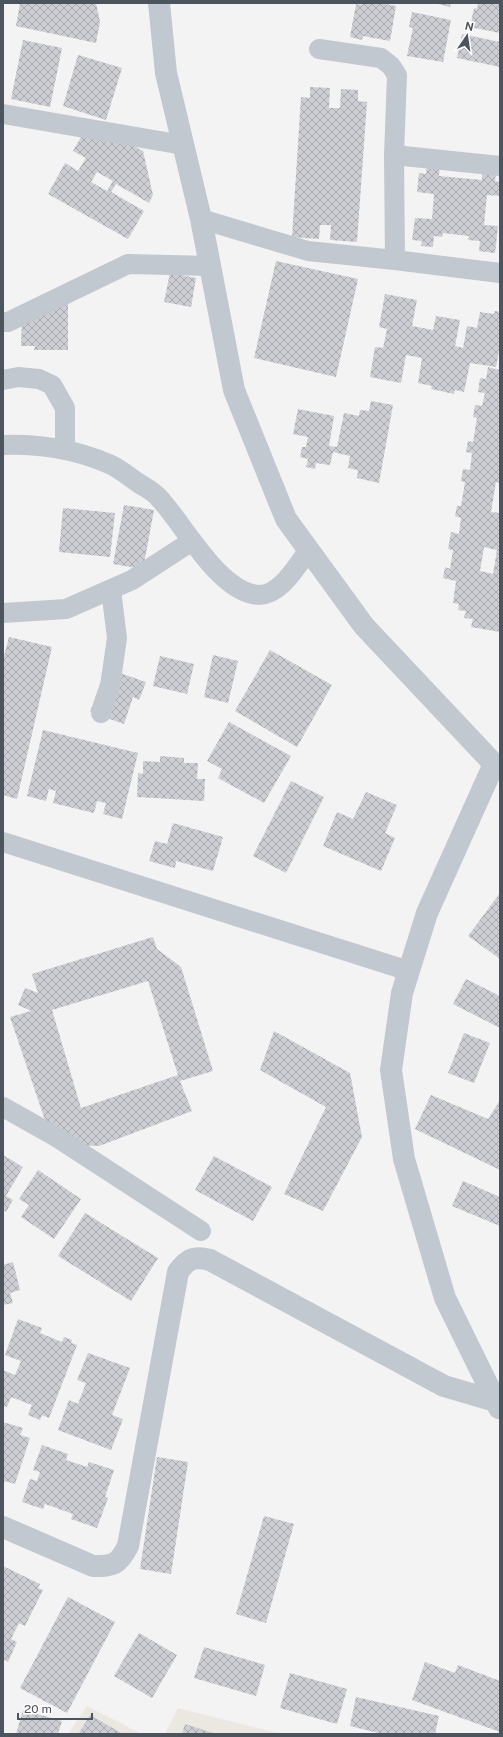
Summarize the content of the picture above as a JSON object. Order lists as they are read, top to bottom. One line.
{"scale_bar":"20 m","north":"top"}
